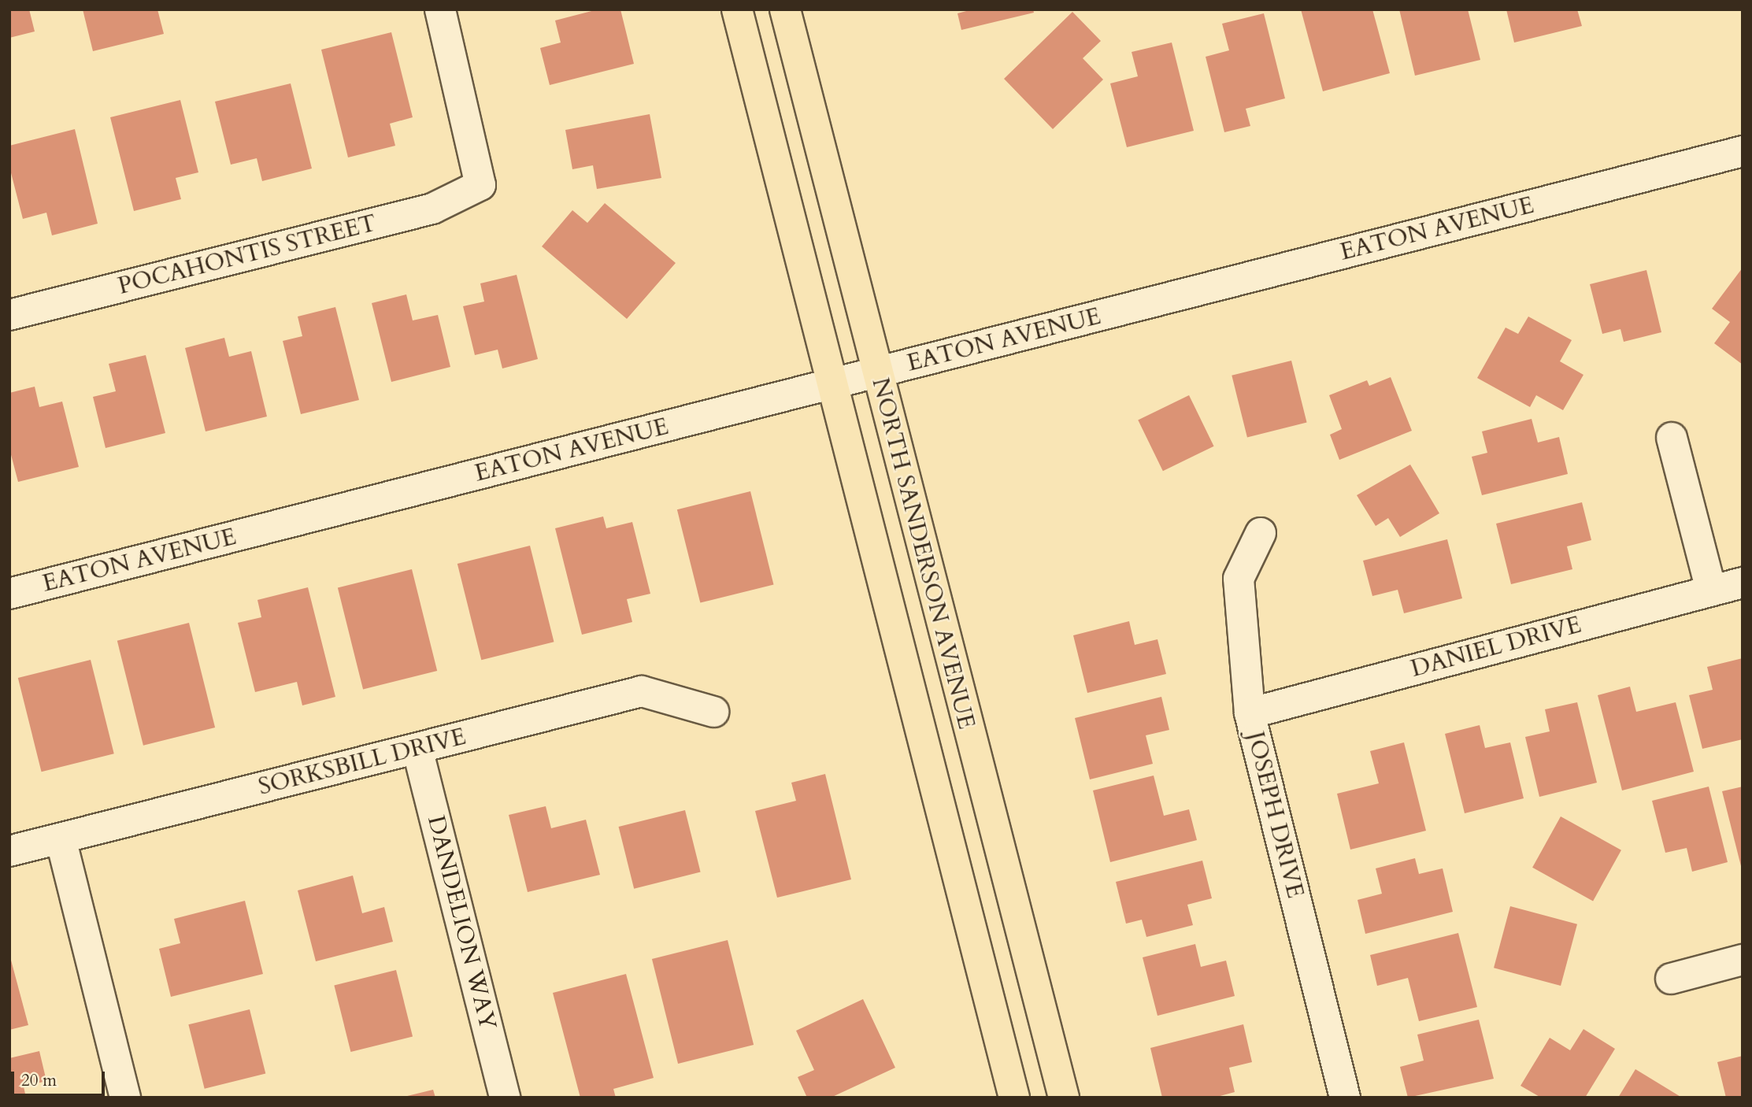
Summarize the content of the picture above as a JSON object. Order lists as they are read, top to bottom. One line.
{"streets":{"highway":["NORTH SANDERSON AVENUE"],"street":["EATON AVENUE","POCAHONTIS STREET","DANIEL DRIVE","SORKSBILL DRIVE","JOSEPH DRIVE","DANDELION WAY"]},"crossings":[["EATON AVENUE","NORTH SANDERSON AVENUE"],["DANIEL DRIVE","JOSEPH DRIVE"],["SORKSBILL DRIVE","DANDELION WAY"]],"scale_bar":"20 m"}
